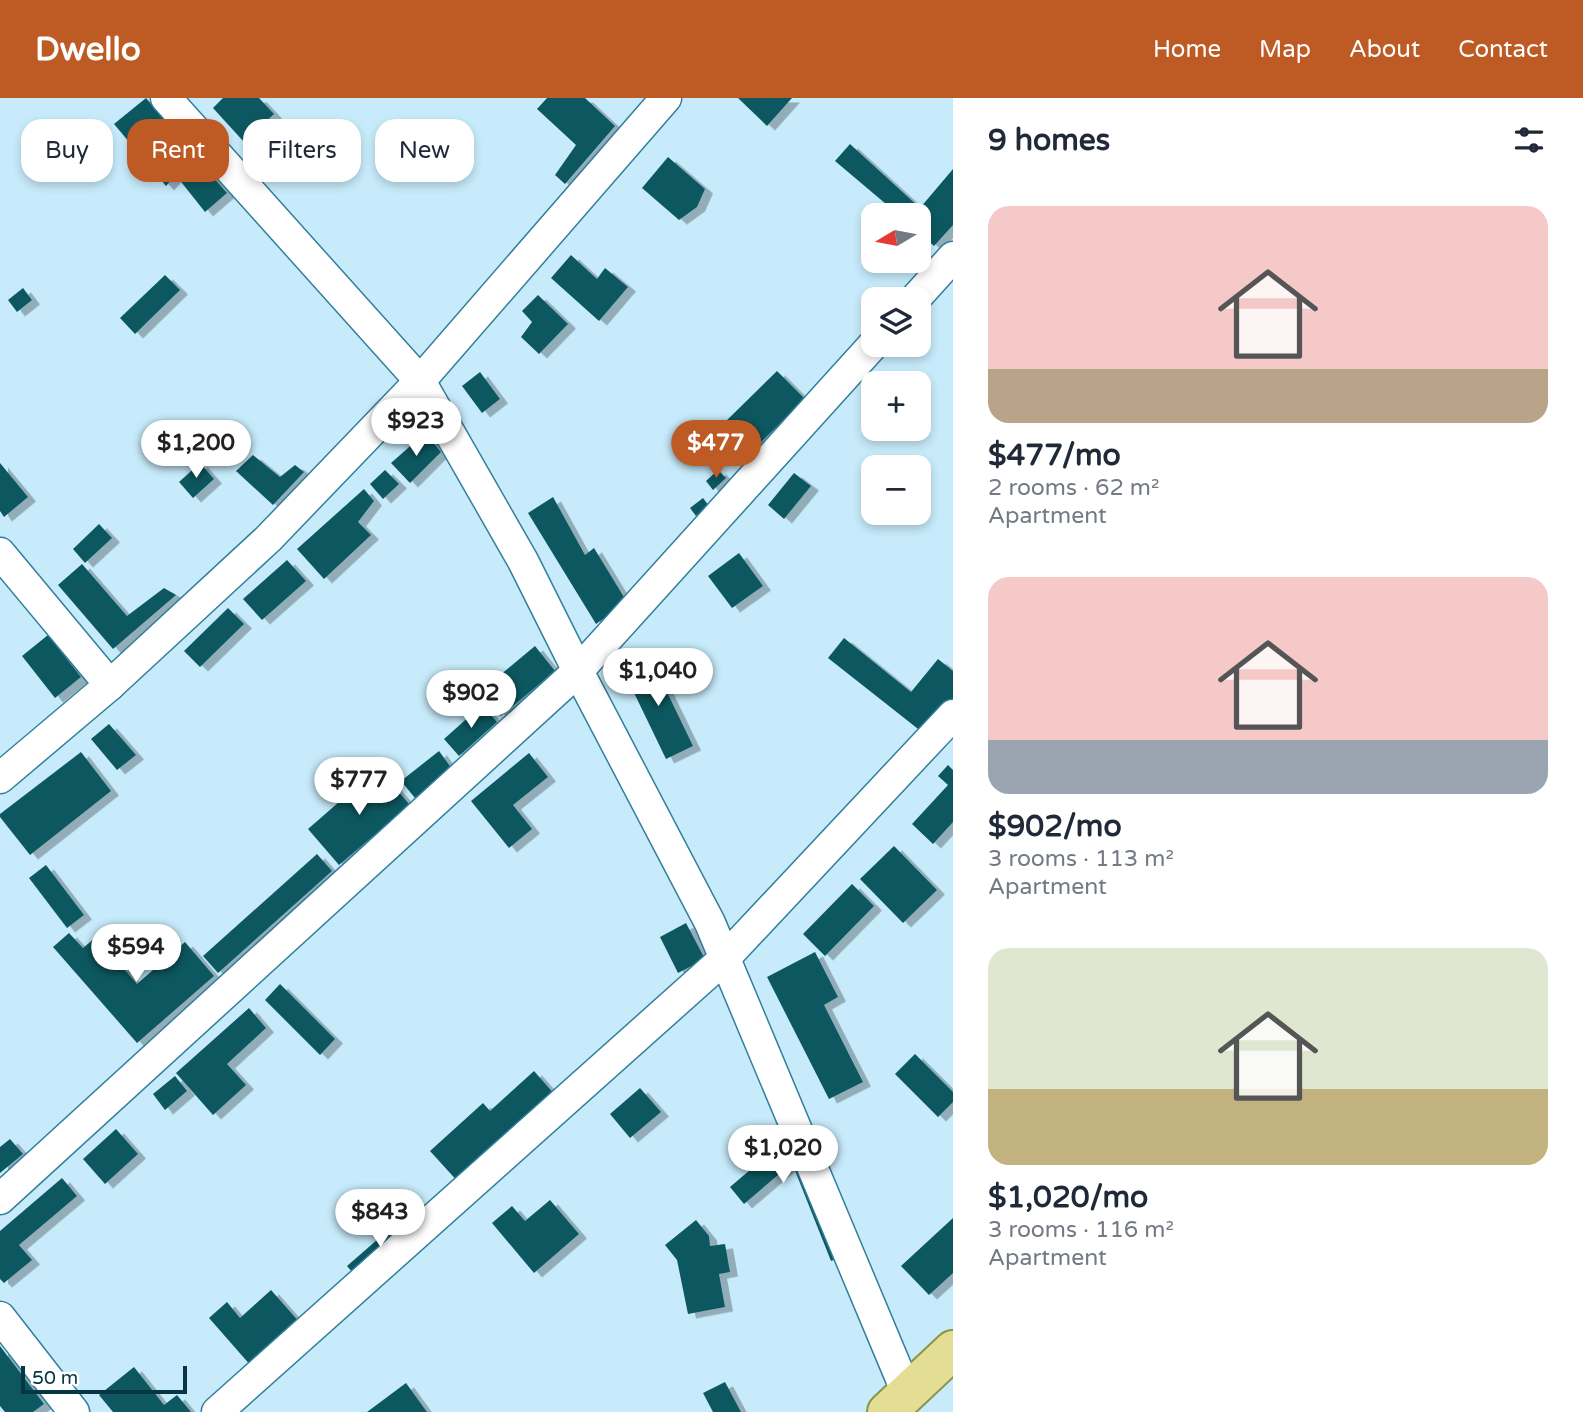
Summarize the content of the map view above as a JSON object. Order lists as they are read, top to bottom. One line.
{"scale_bar":"50 m","north":"left","page":{"header":"Dwello","nav":["Home","Map","About","Contact"],"heading":"9 homes","chip":["Buy","Rent","Filters","New"],"list":[{"name":"$477/mo","note":"2 rooms · 62 m² · Apartment"},{"name":"$902/mo","note":"3 rooms · 113 m² · Apartment"},{"name":"$1,020/mo","note":"3 rooms · 116 m² · Apartment"}],"map_buttons":["+","−"],"price":["$923","$1,200","$477","$1,040","$902","$777","$594","$1,020","$843"],"scale":"50 m"}}
